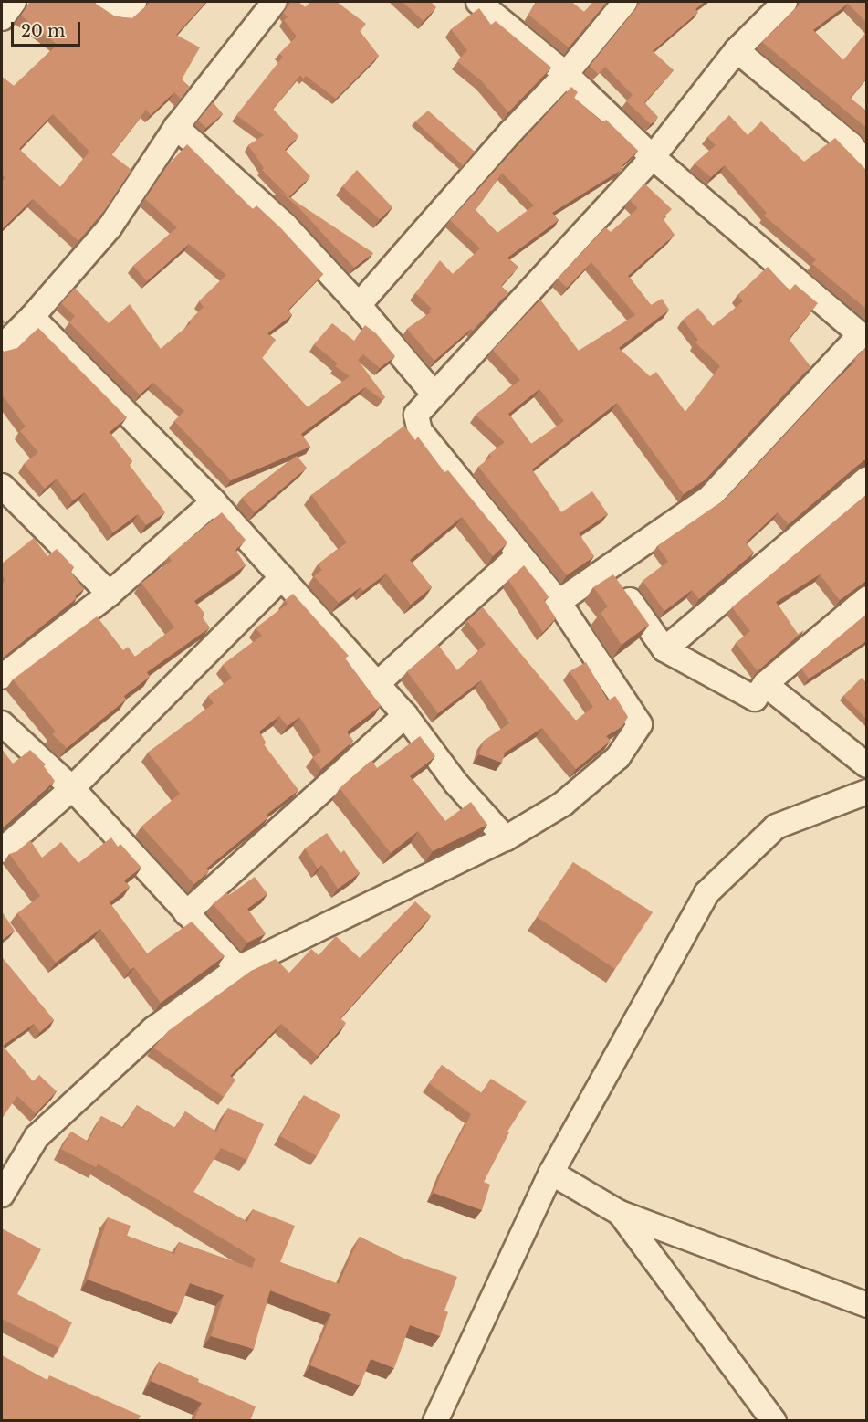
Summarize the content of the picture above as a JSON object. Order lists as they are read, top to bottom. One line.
{"scale_bar":"20 m"}
